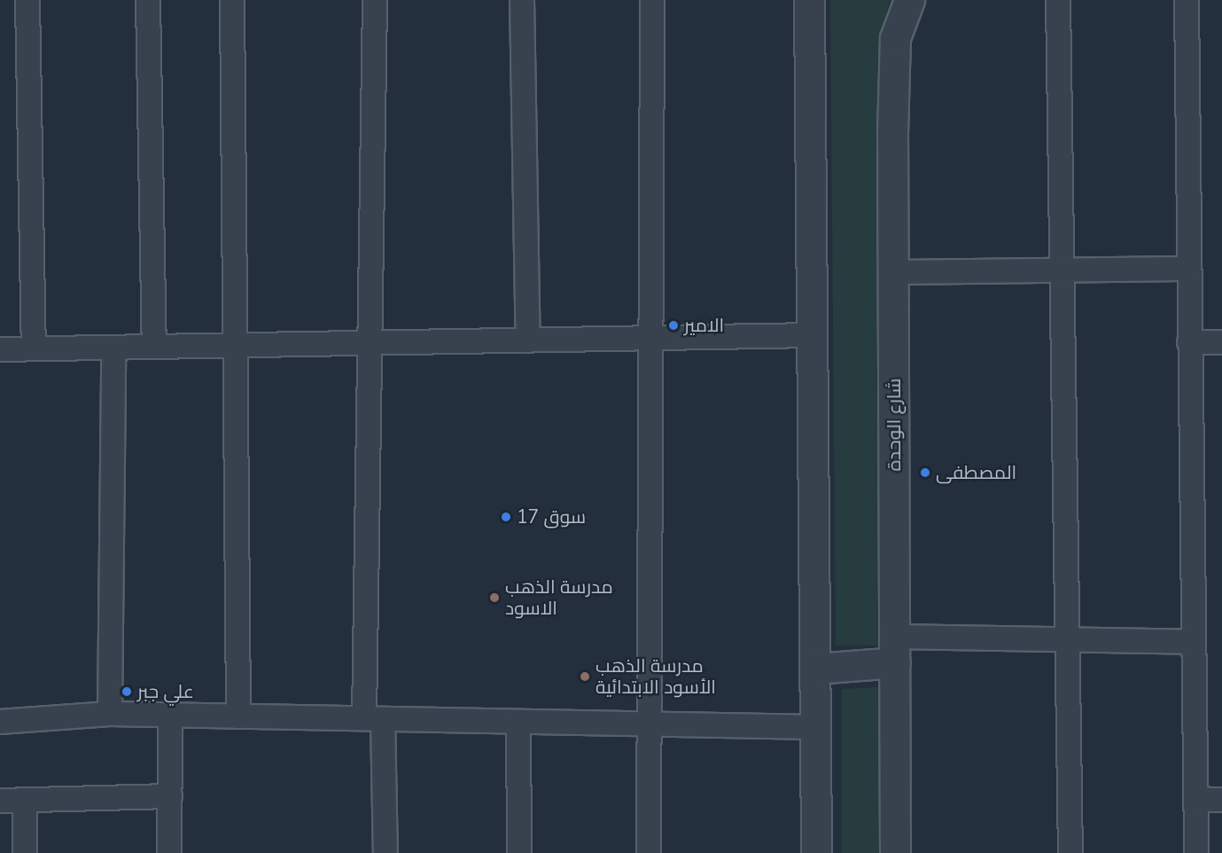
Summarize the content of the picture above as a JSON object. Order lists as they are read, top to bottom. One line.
{"streets":{"street":["شارع الوحدة"]},"places":["الامير","المصطفى","سوق 17","مدرسة الذهب الاسود","مدرسة الذهب الأسود الابتدائية","علي جبر"]}
